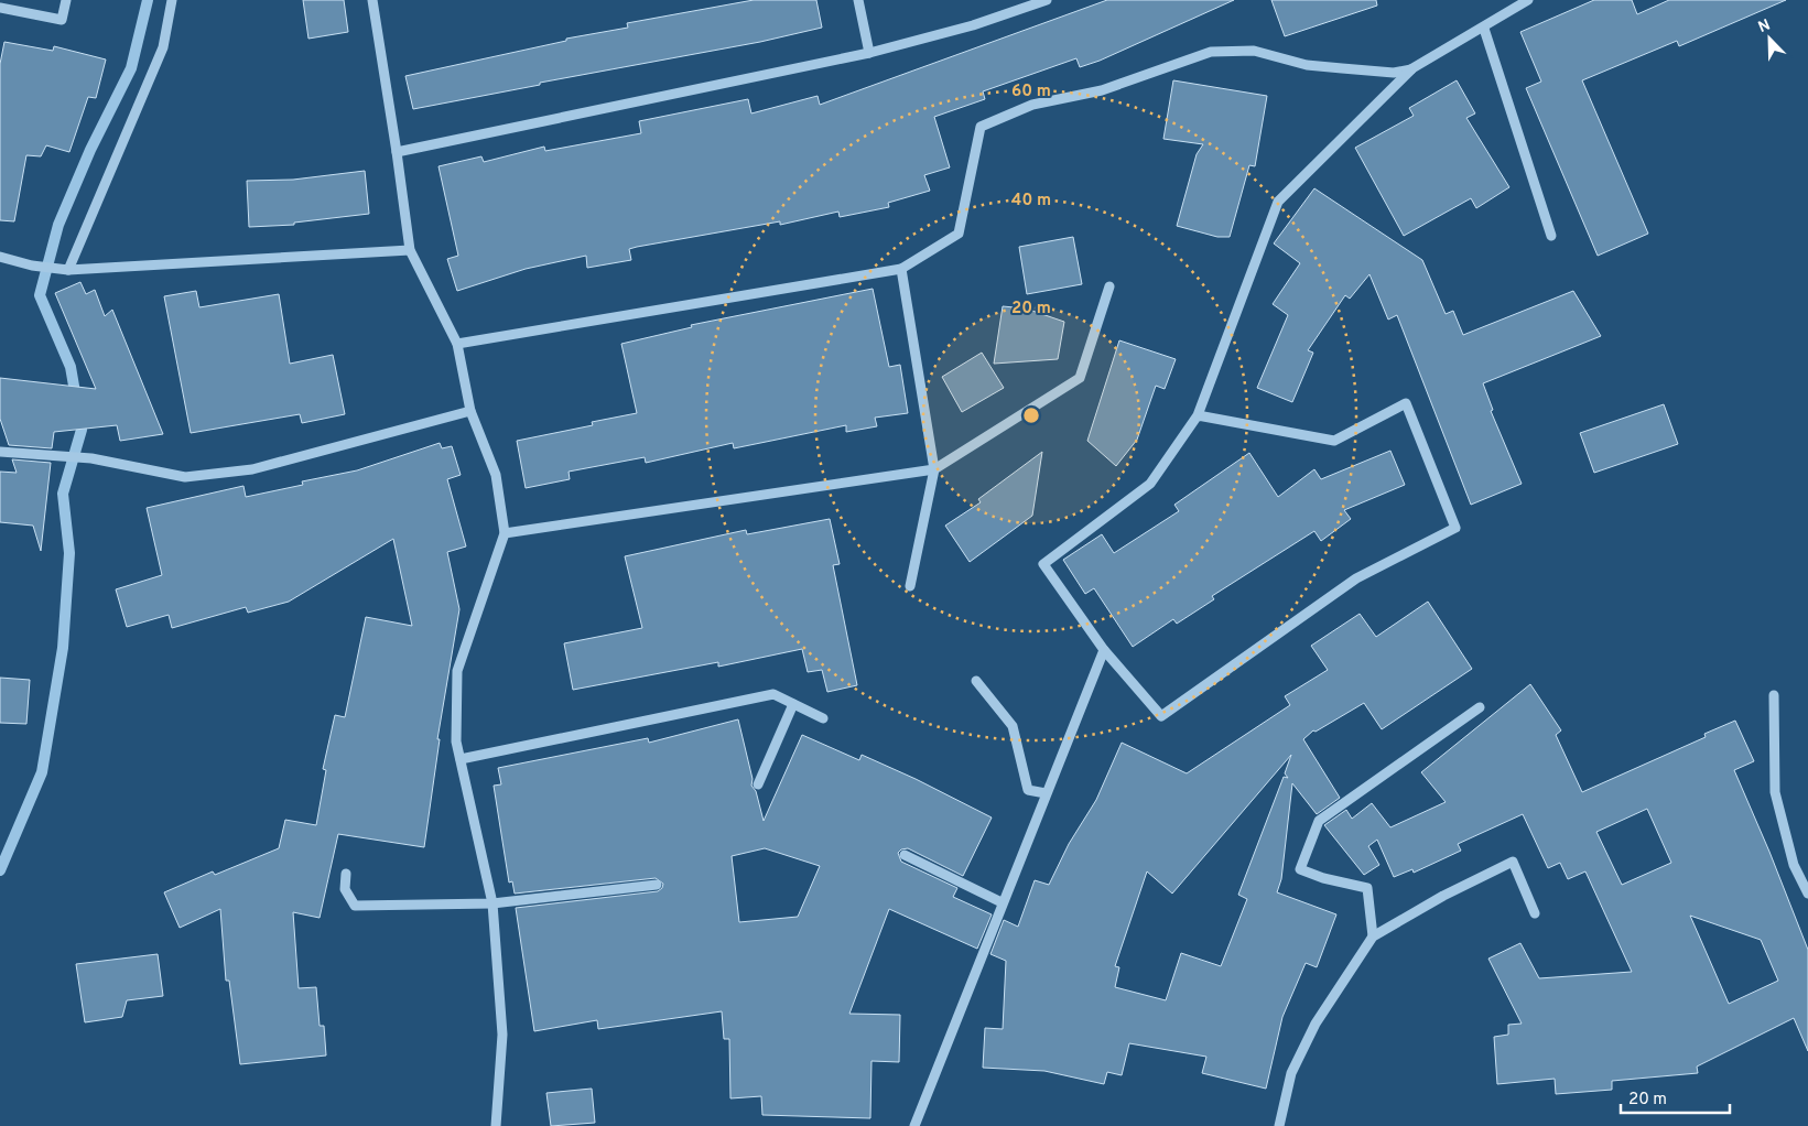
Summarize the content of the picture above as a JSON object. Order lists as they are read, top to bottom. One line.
{"scale_bar":"20 m","north":"top left","rings":["60 m","40 m","20 m"]}
